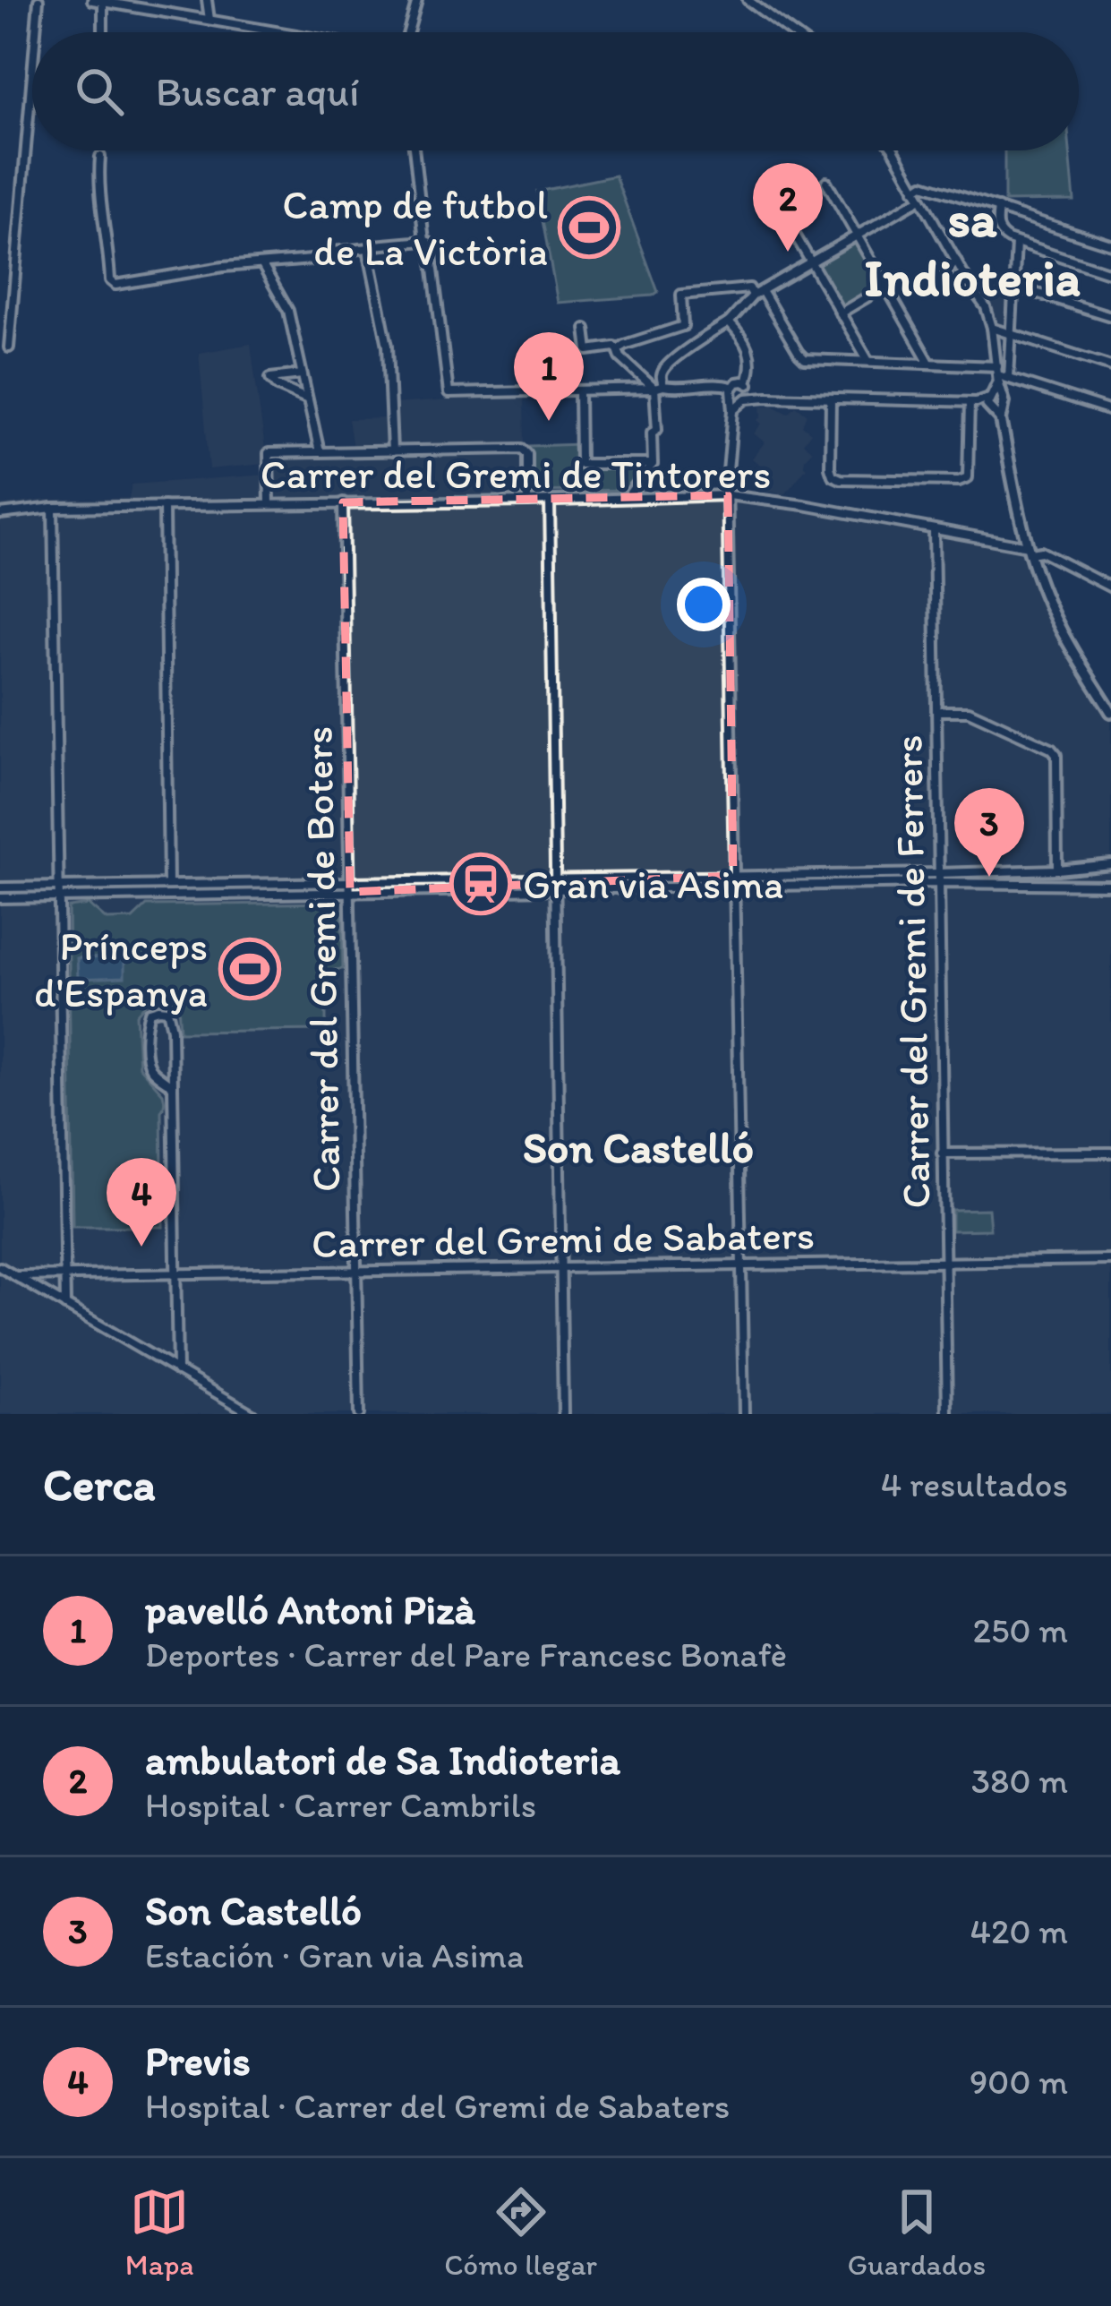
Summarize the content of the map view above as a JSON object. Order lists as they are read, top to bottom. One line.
{"streets":{"street":["Carrer del Gremi de Tintorers","Carrer del Gremi de Boters","Carrer del Gremi de Ferrers","Carrer del Gremi de Sabaters"]},"crossings":[["Carrer del Gremi de Tintorers","Carrer del Gremi de Boters"],["Carrer del Gremi de Tintorers","Carrer del Gremi de Ferrers"],["Carrer del Gremi de Boters","Carrer del Gremi de Sabaters"],["Carrer del Gremi de Ferrers","Carrer del Gremi de Sabaters"]],"districts":["sa Indioteria","Son Castelló"],"places":{"sports":["Camp de futbol de La Victòria","Prínceps d'Espanya"],"station":["Gran via Asima"]},"page":{"search":"Buscar aquí","pins":["2","1","3","4"],"heading":["Cerca","4 resultados"],"list":[{"mark":"1","name":"pavelló Antoni Pizà","note":"Deportes · Carrer del Pare Francesc Bonafè","value":"250 m"},{"mark":"2","name":"ambulatori de Sa Indioteria","note":"Hospital · Carrer Cambrils","value":"380 m"},{"mark":"3","name":"Son Castelló","note":"Estación · Gran via Asima","value":"420 m"},{"mark":"4","name":"Previs","note":"Hospital · Carrer del Gremi de Sabaters","value":"900 m"}],"nav":["Mapa","Cómo llegar","Guardados"]}}
